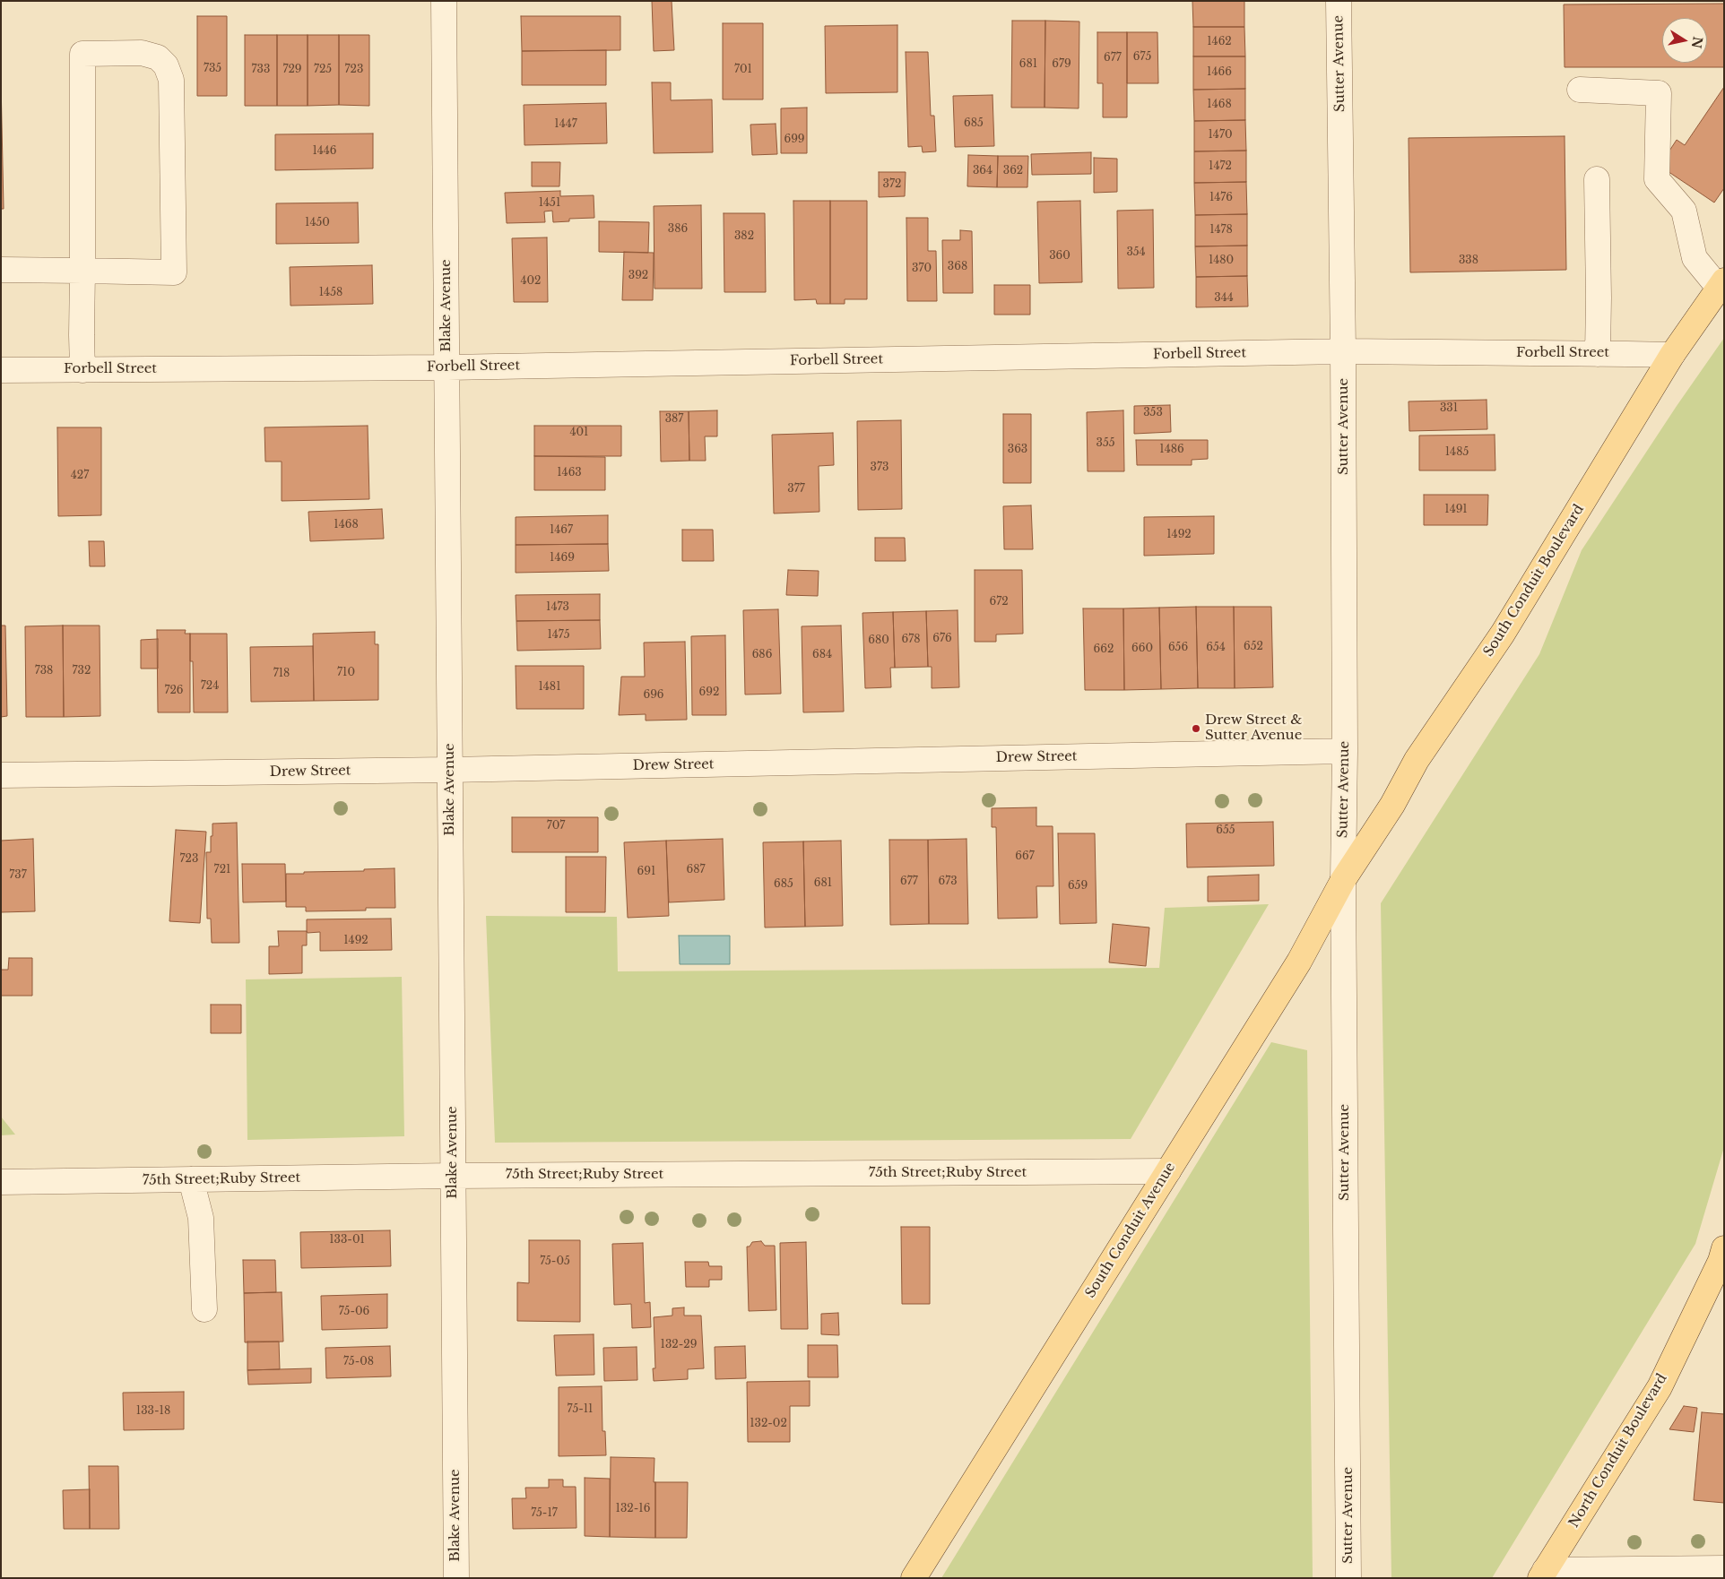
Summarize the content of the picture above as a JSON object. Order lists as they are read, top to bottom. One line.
{"streets":{"main road":["South Conduit Boulevard","South Conduit Avenue","North Conduit Boulevard"],"street":["Sutter Avenue","Blake Avenue","Forbell Street","Drew Street","75th Street;Ruby Street"]},"crossings":[["Sutter Avenue","Forbell Street"],["Sutter Avenue","South Conduit Boulevard"],["Sutter Avenue","Drew Street"],["Sutter Avenue","South Conduit Avenue"],["Blake Avenue","Forbell Street"],["Blake Avenue","Drew Street"],["Blake Avenue","75th Street;Ruby Street"],["Forbell Street","South Conduit Boulevard"],["South Conduit Boulevard","South Conduit Avenue"],["75th Street;Ruby Street","South Conduit Avenue"]],"places":["Drew Street & Sutter Avenue"],"house_numbers":["1462","675","677","681","679","735","733","729","725","723","701","1466","1468","685","1447","1470","699","1446","1472","364","362","372","1476","1451","1450","386","1478","382","354","360","1480","338","368","370","392","402","1458","344","331","353","387","401","355","363","1486","1485","373","1463","427","377","1491","1468","1467","1492","1469","672","1473","1475","676","678","680","652","656","654","660","662","686","684","738","732","710","718","724","1481","726","692","696","707","655","667","723","721","687","691","737","677","673","681","685","659","1492","133-01","75-05","75-06","132-29","75-08","75-11","133-18","132-02","132-16","75-17"],"north":"right"}
